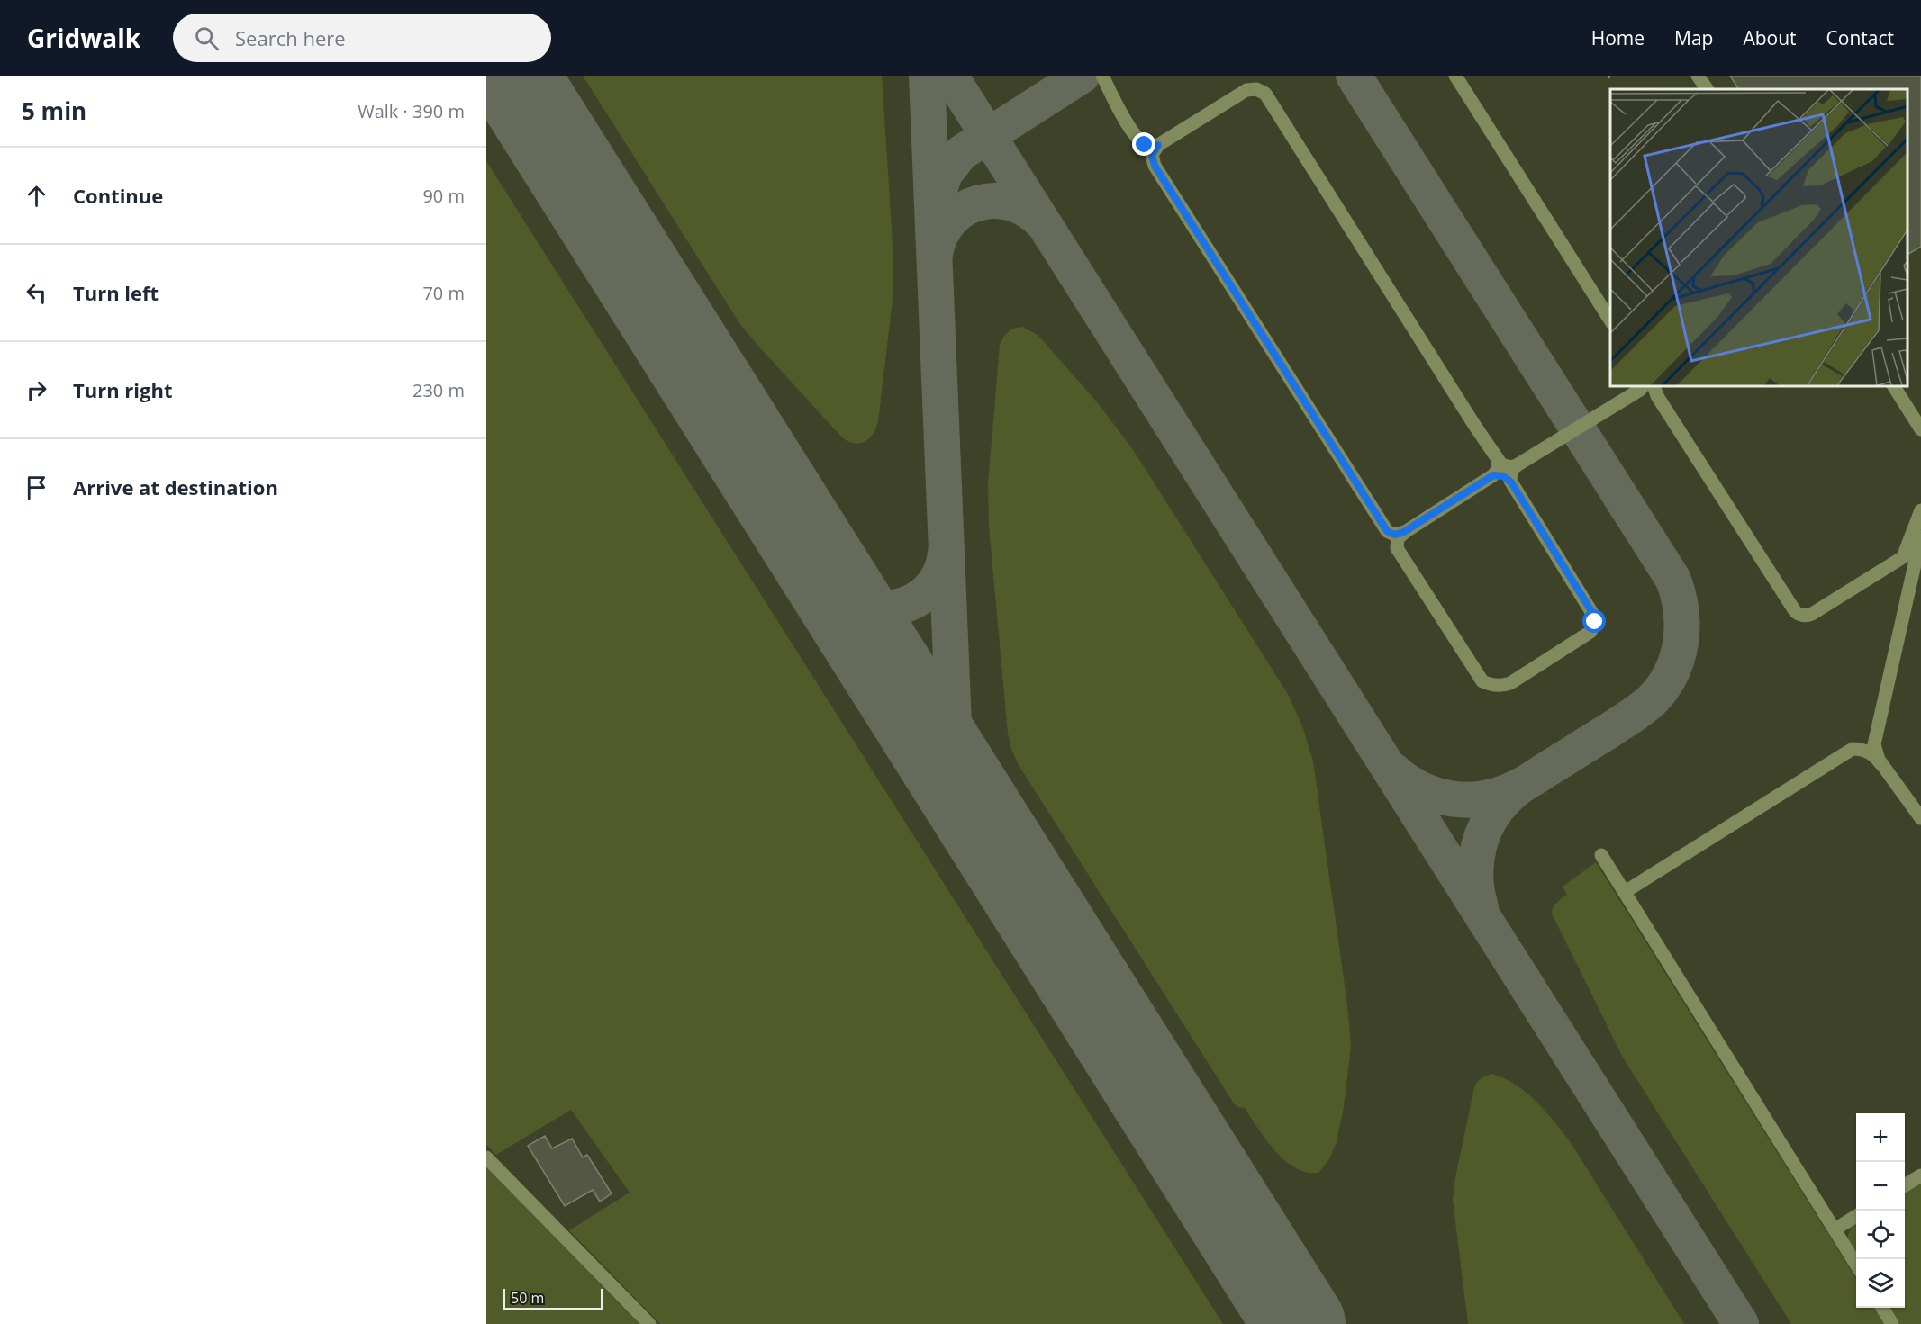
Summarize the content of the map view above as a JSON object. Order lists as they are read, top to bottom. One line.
{"scale_bar":"50 m","page":{"header":"Gridwalk","search":"Search here","nav":["Home","Map","About","Contact"],"heading":["5 min","Walk · 390 m"],"list":[["Continue","90 m"],["Turn left","70 m"],["Turn right","230 m"],"Arrive at destination"],"map_buttons":["+","−"],"scale":"50 m"}}
